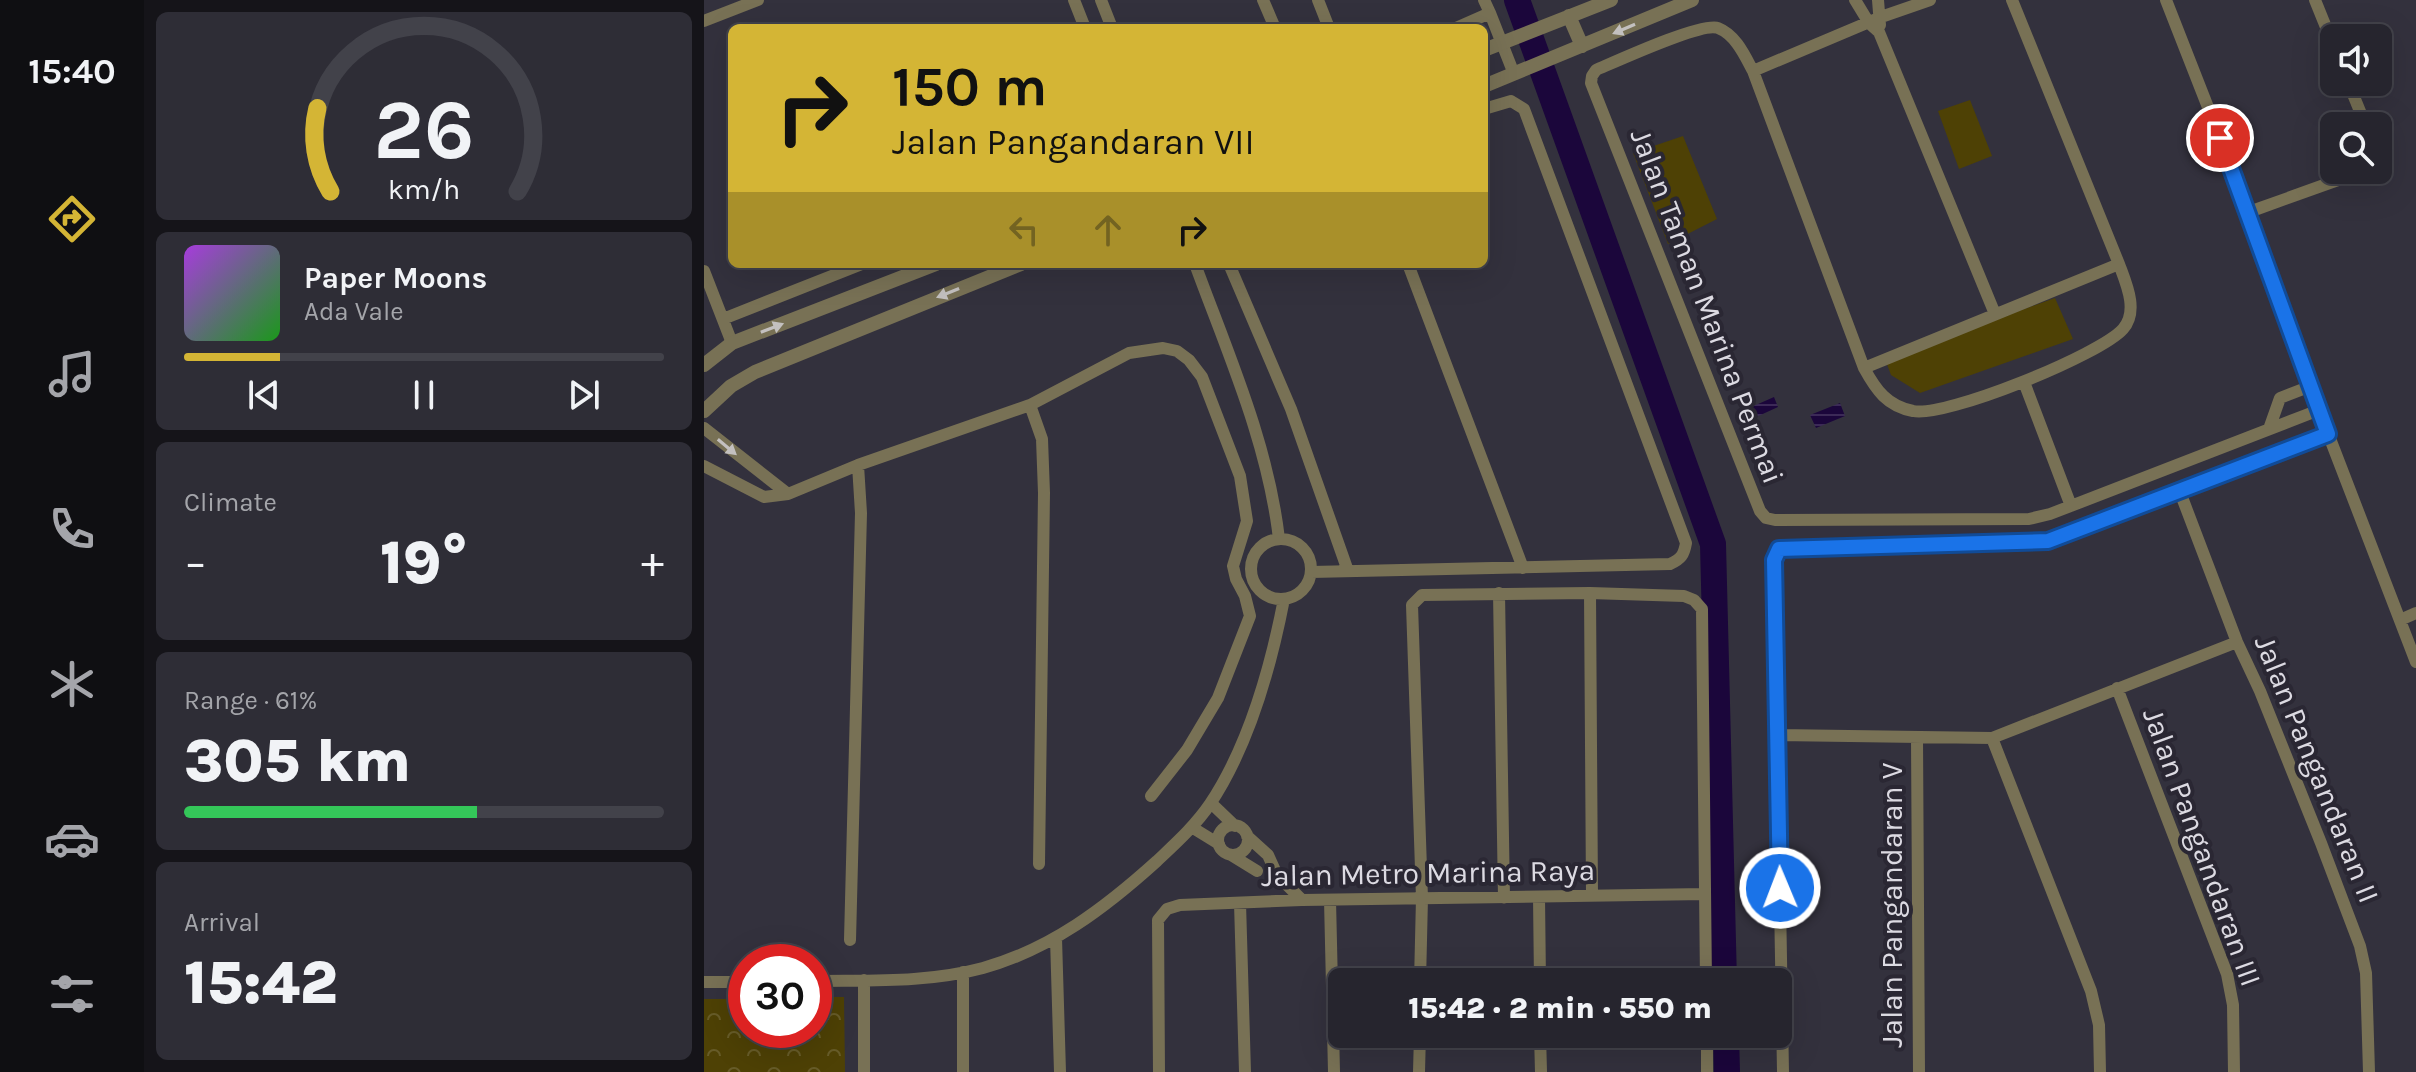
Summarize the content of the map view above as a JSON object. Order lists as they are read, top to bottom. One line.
{"streets":{"street":["Jalan Taman Marina Permai","Jalan Pangandaran II","Jalan Pangandaran III","Jalan Metro Marina Raya","Jalan Pangandaran V"]},"page":{"tabs":"15:40","turn":["150 m","Jalan Pangandaran VII"],"song":["Paper Moons","Ada Vale"],"tile":["Climate",["Range · 61%","305 km"],["Arrival","15:42"]],"heat":["−","19°","+"],"limit":"30","trip":"15:42 · 2 min · 550 m","gauge":["26","km/h"]}}
